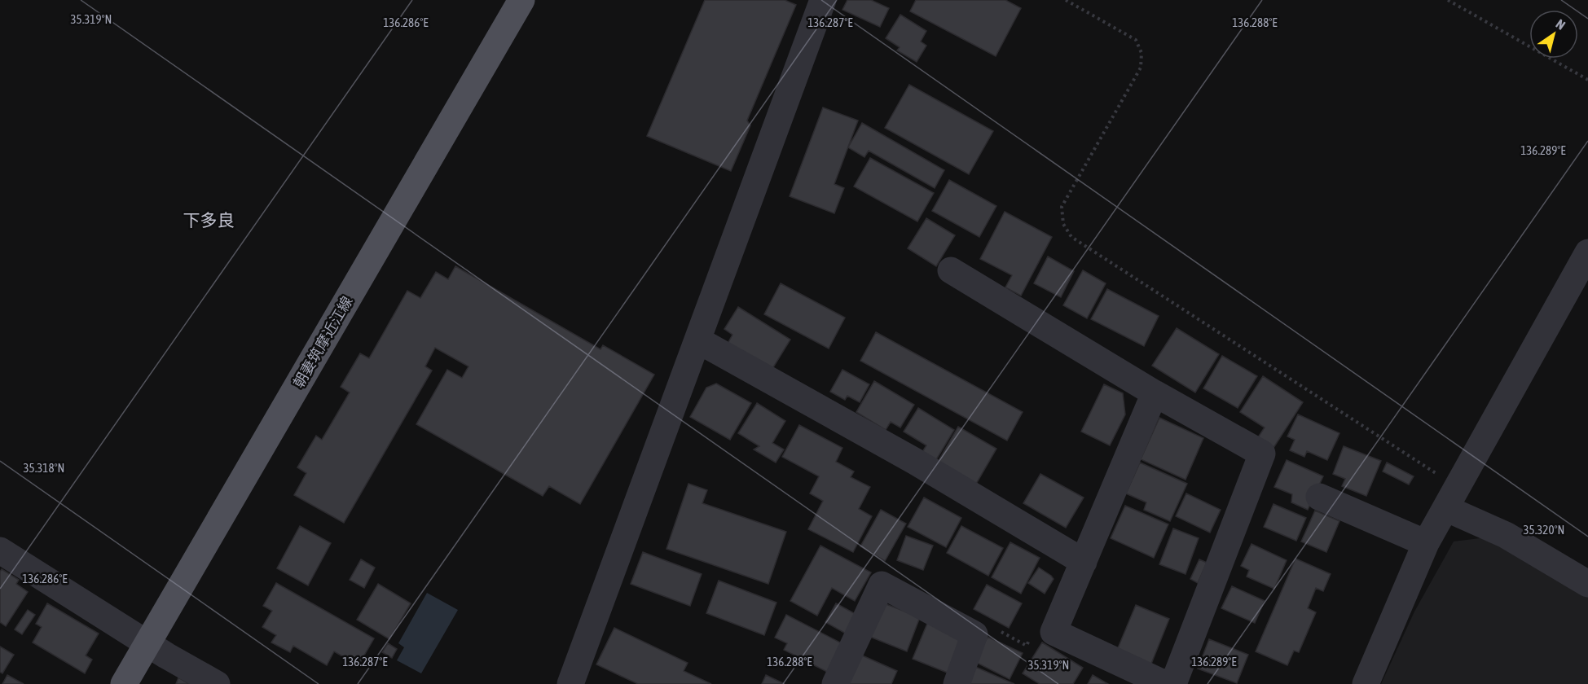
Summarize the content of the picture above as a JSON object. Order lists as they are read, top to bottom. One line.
{"streets":{"main road":["朝妻筑摩近江線"]},"districts":["下多良"],"north":"top right","coordinates":["35.319°N","136.286°E","136.287°E","136.288°E","136.289°E","35.318°N","35.320°N"]}
